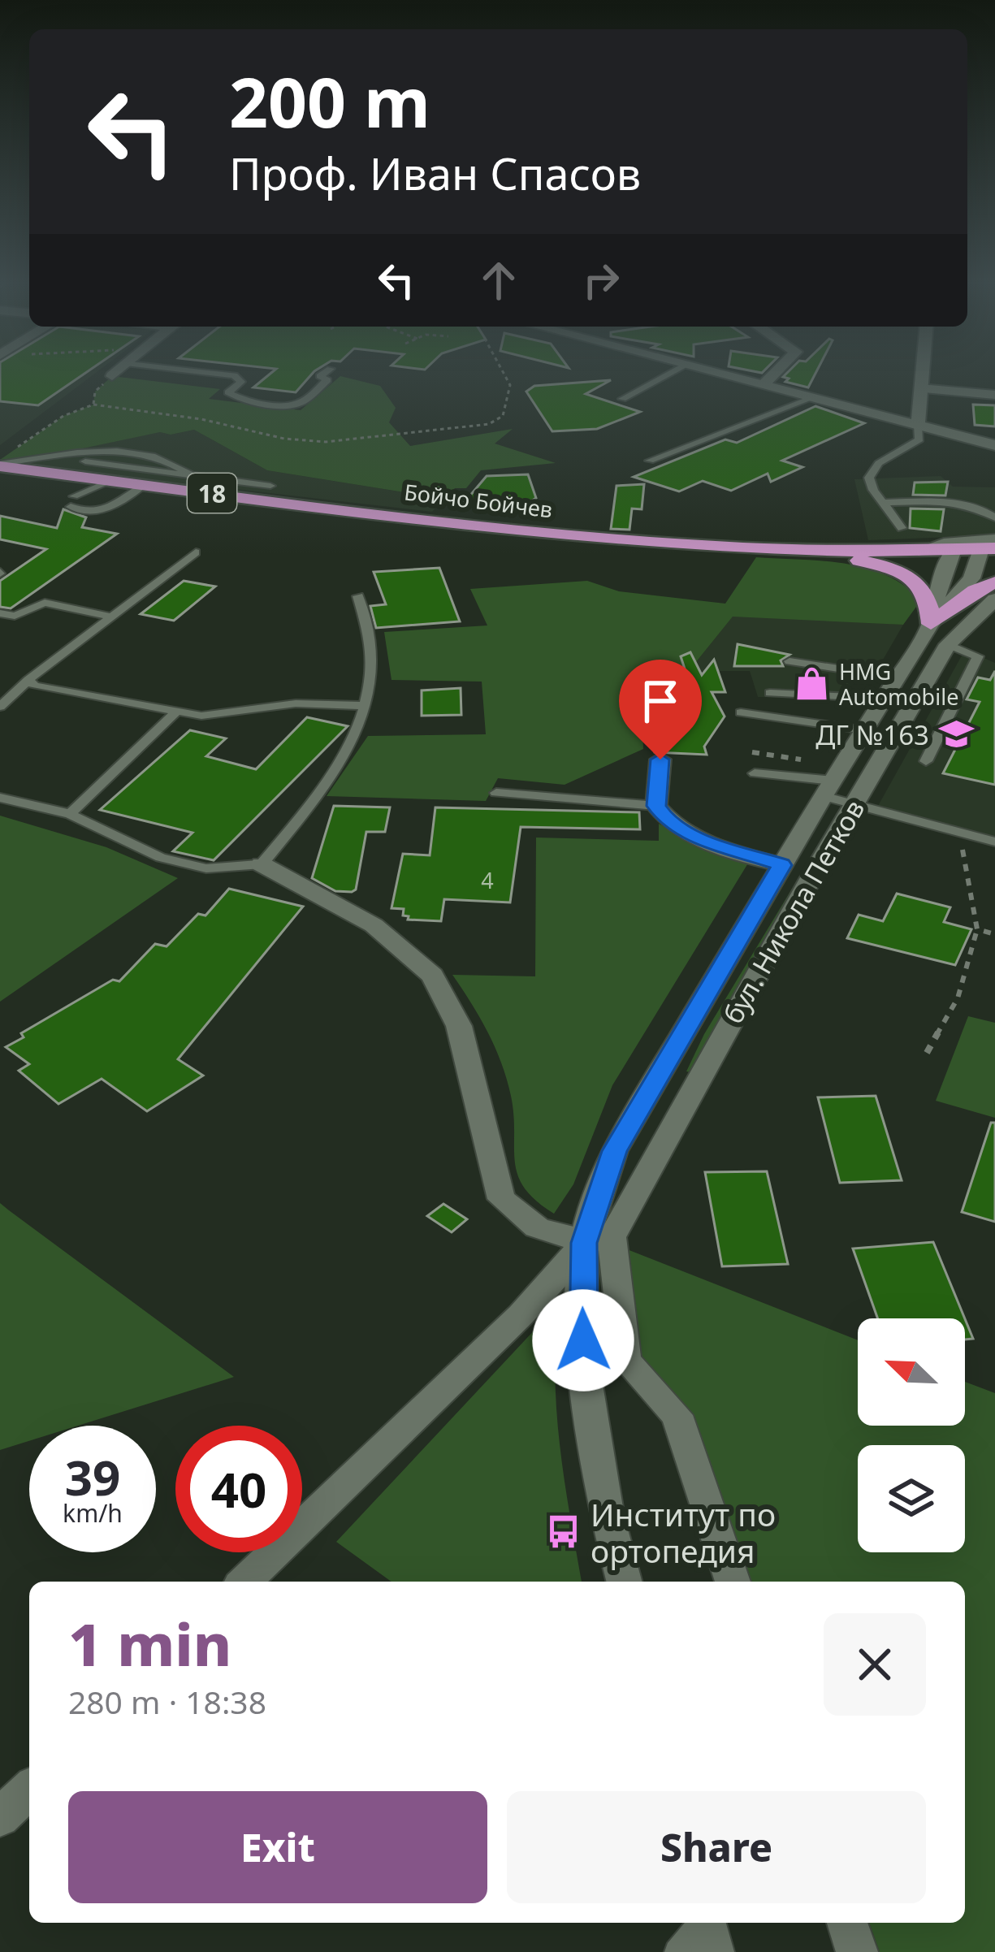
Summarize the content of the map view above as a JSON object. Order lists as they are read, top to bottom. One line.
{"streets":{"highway":["18","Бойчо Бойчев"],"street":["бул. Никола Петков"]},"crossings":[["18","Бойчо Бойчев"],["18","бул. Никола Петков"],["Бойчо Бойчев","бул. Никола Петков"]],"places":{"shop":["HMG Automobile"],"school or university":["ДГ №163"],"bus stop":["Институт по ортопедия"]},"house_numbers":["4"],"north":"top left","page":{"turn":["200 m","Проф. Иван Спасов"],"speed":"39 km/h","limit":"40","heading":["1 min","280 m · 18:38"],"buttons":["Exit","Share"]}}
